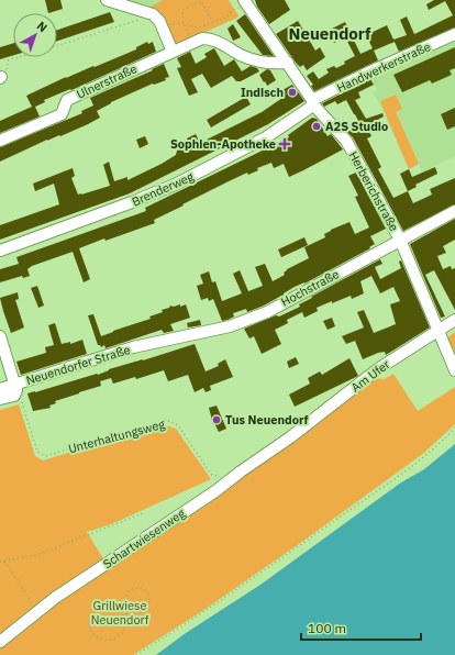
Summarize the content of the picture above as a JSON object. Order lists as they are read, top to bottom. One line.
{"streets":{"street":["Handwerkerstraße","Ulnerstraße","Brenderweg","Herberichstraße","Hochstraße","Neuendorfer Straße","Am Ufer","Schartwiesenweg"],"path":["Unterhaltungsweg"]},"crossings":[["Handwerkerstraße","Brenderweg"],["Handwerkerstraße","Herberichstraße"],["Brenderweg","Herberichstraße"],["Herberichstraße","Hochstraße"],["Herberichstraße","Am Ufer"],["Hochstraße","Neuendorfer Straße"],["Neuendorfer Straße","Unterhaltungsweg"],["Am Ufer","Schartwiesenweg"],["Unterhaltungsweg","Schartwiesenweg"]],"districts":["Neuendorf"],"parks":["Grillwiese Neuendorf"],"places":{"other":["Indisch","A2S Studio","Tus Neuendorf"],"health":["Sophien-Apotheke"]},"scale_bar":"100 m","north":"top right"}
